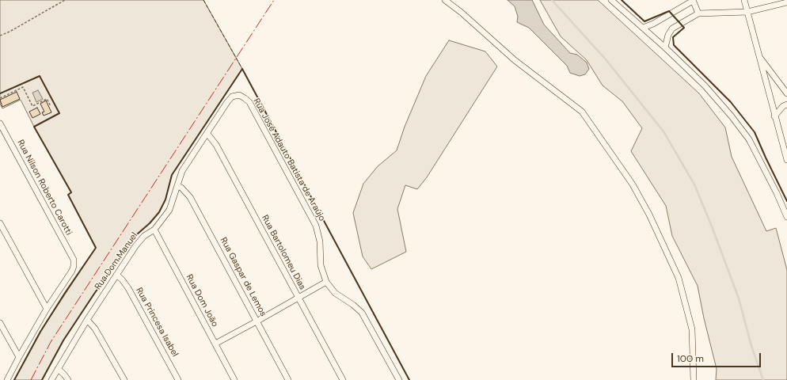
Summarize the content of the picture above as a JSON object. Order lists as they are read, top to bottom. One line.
{"streets":{"street":["Rua José Adauto Batista de Araújo","Rua Nilson Roberto Carotti","Rua Bartolomeu Dias","Rua Dom Manuel","Rua Gaspar de Lemos","Rua Dom João","Rua Princesa Isabel"]},"crossings":[["Rua José Adauto Batista de Araújo","Rua Dom Manuel"],["Rua Bartolomeu Dias","Rua Dom Manuel"],["Rua Dom Manuel","Rua Gaspar de Lemos"],["Rua Dom Manuel","Rua Dom João"],["Rua Dom Manuel","Rua Princesa Isabel"]],"scale_bar":"100 m"}
